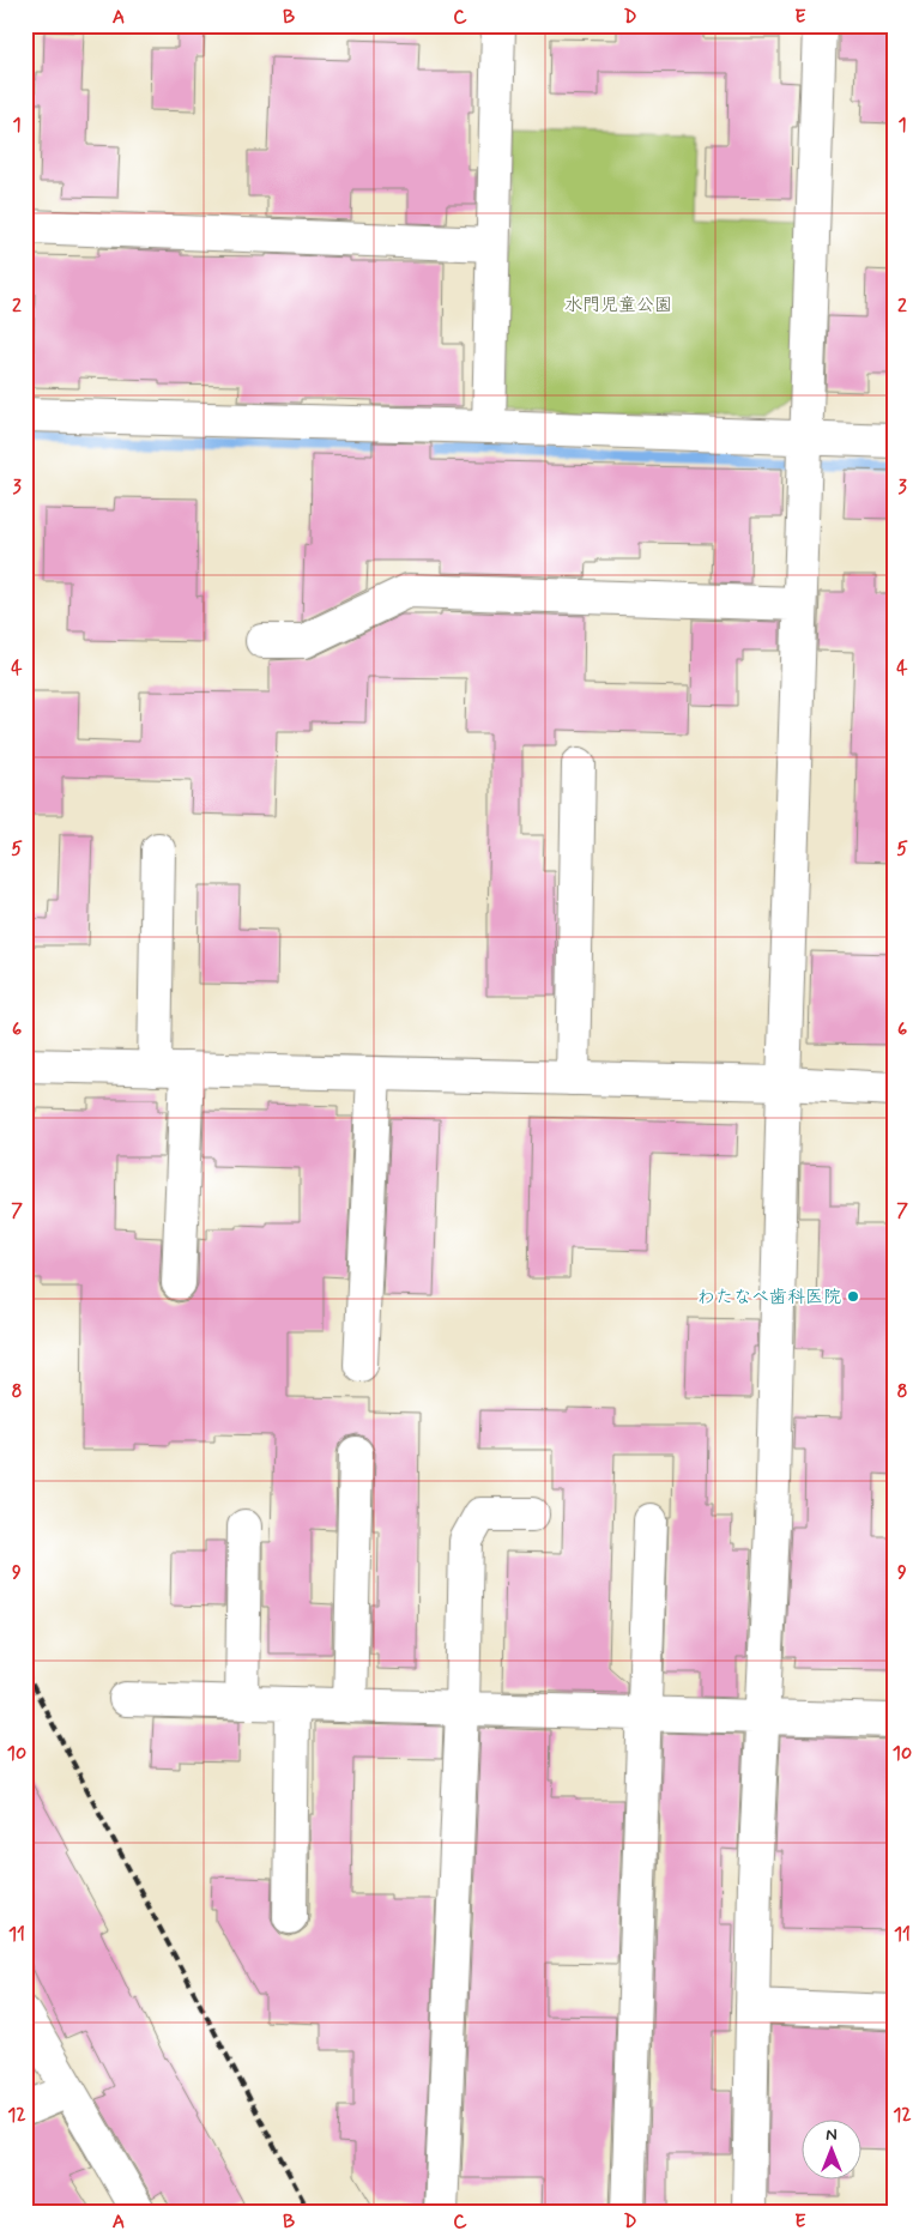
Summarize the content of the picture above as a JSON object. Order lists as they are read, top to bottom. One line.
{"parks":["水門児童公園"],"places":["わたなべ歯科医院"],"north":"top","grid":{"columns":["A","B","C","D","E"],"rows":["1","2","3","4","5","6","7","8","9","10","11","12"]}}
